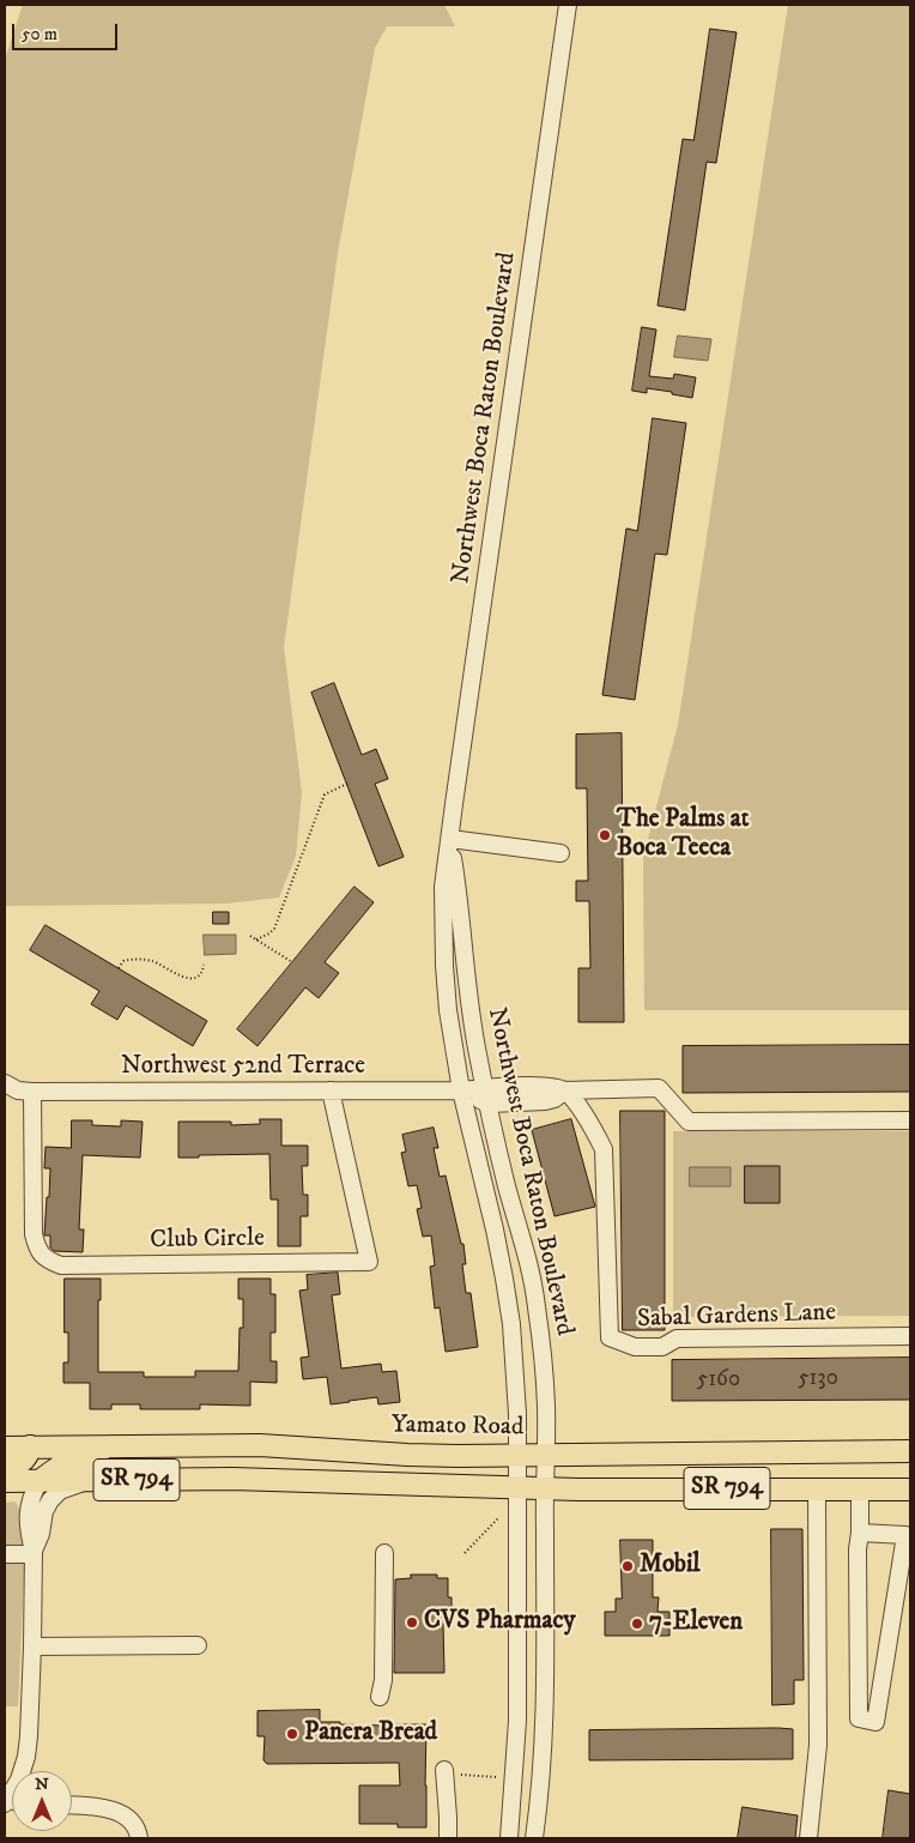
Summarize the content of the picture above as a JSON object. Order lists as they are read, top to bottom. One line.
{"streets":{"main road":["Yamato Road","SR 794"],"street":["Northwest Boca Raton Boulevard","Northwest 52nd Terrace","Club Circle","Sabal Gardens Lane"]},"crossings":[["Northwest Boca Raton Boulevard","Northwest 52nd Terrace"],["Northwest Boca Raton Boulevard","Yamato Road"],["Northwest Boca Raton Boulevard","SR 794"],["Northwest 52nd Terrace","Club Circle"]],"places":["The Palms at Boca Teeca","Mobil","CVS Pharmacy","7-Eleven","Panera Bread"],"house_numbers":["5130","5160"],"scale_bar":"50 m","north":"top"}
